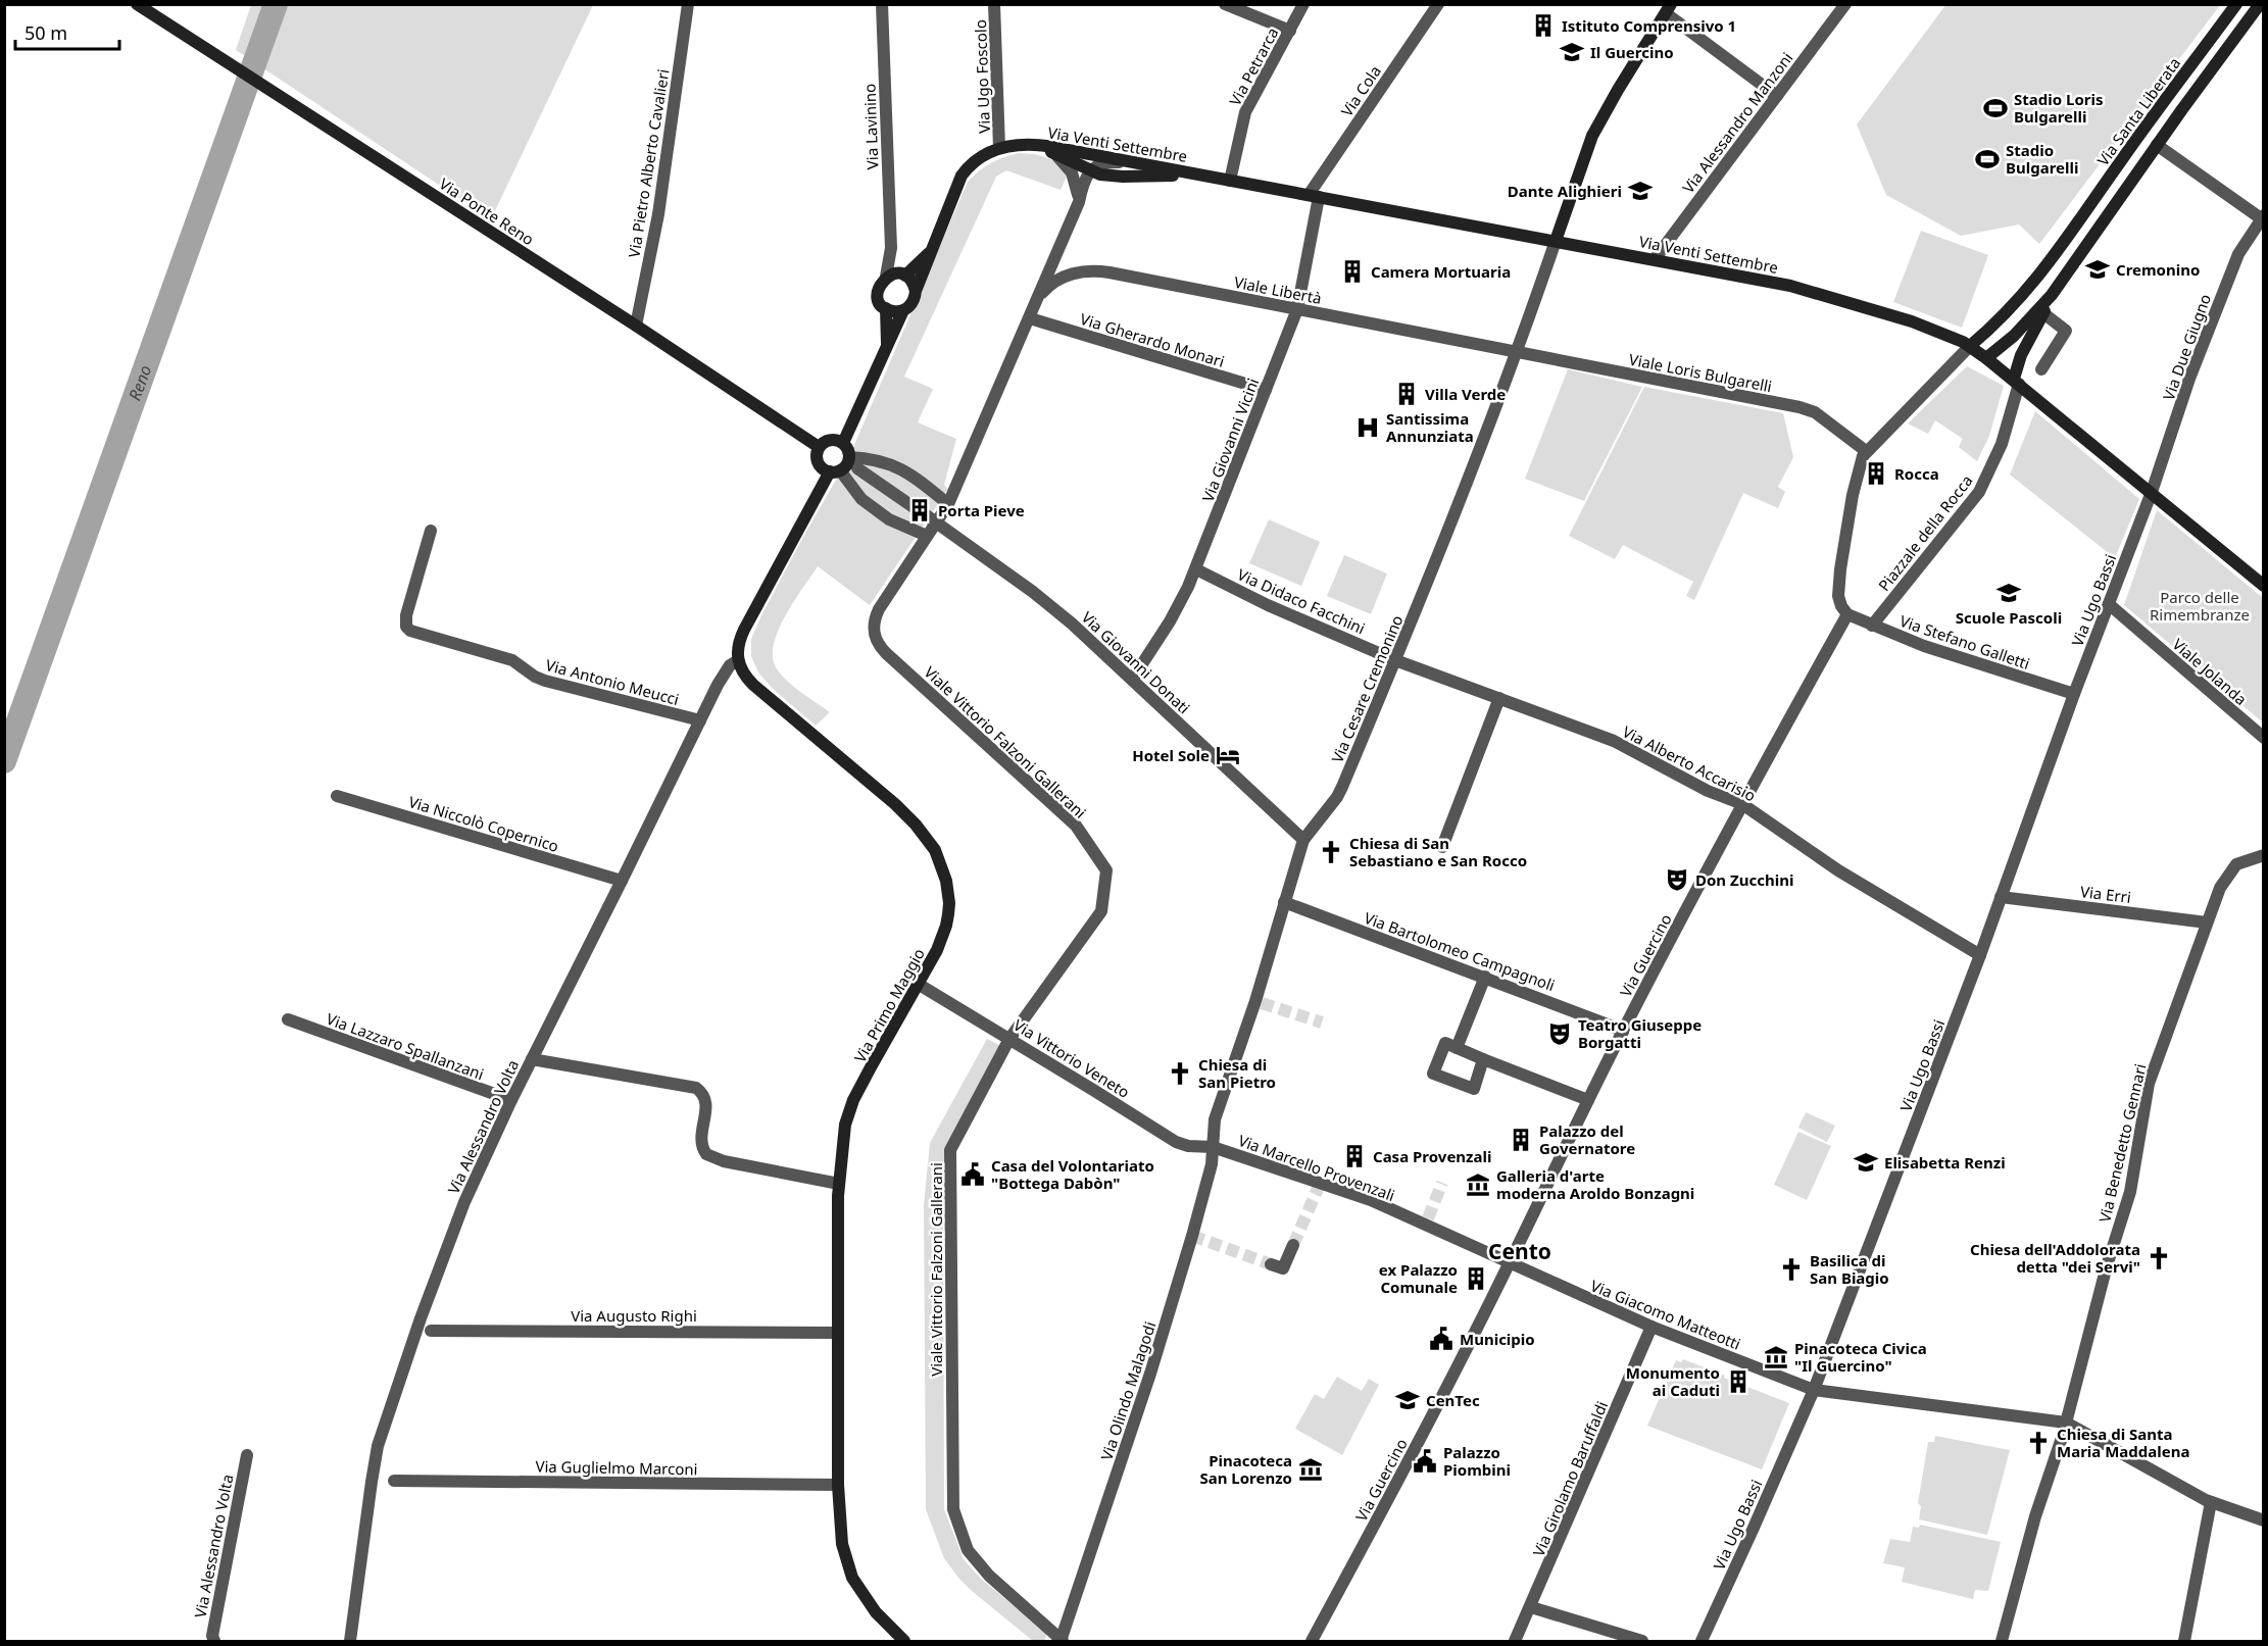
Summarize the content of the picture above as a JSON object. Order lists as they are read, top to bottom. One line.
{"streets":{"street":["Via Petrarca","Via Ugo Foscolo","Via Cola","Via Santa Liberata","Via Alessandro Manzoni","Via Lavinino","Via Venti Settembre","Via Pietro Alberto Cavalieri","Via Ponte Reno","Viale Libertà","Via Gherardo Monari","Via Due Giugno","Viale Loris Bulgarelli","Via Giovanni Vicini","Piazzale della Rocca","Via Ugo Bassi","Via Didaco Facchini","Via Stefano Galletti","Via Giovanni Donati","Viale Jolanda","Via Antonio Meucci","Via Cesare Cremonino","Viale Vittorio Falzoni Gallerani","Via Alberto Accarisio","Via Niccolò Copernico","Via Erri","Via Bartolomeo Campagnoli","Via Guercino","Via Primo Maggio","Via Lazzaro Spallanzani","Via Vittorio Veneto","Via Alessandro Volta","Via Benedetto Gennari","Via Marcello Provenzali","Via Giacomo Matteotti","Via Augusto Righi","Via Olindo Malagodi","Via Guglielmo Marconi","Via Girolamo Baruffaldi"]},"crossings":[["Via Petrarca","Via Venti Settembre"],["Via Ugo Foscolo","Via Venti Settembre"],["Via Cola","Via Venti Settembre"],["Via Cola","Via Giovanni Vicini"],["Via Santa Liberata","Via Venti Settembre"],["Via Alessandro Manzoni","Via Venti Settembre"],["Via Lavinino","Via Venti Settembre"],["Via Venti Settembre","Viale Libertà"],["Via Venti Settembre","Via Due Giugno"],["Via Venti Settembre","Via Giovanni Vicini"],["Via Venti Settembre","Piazzale della Rocca"],["Via Venti Settembre","Via Ugo Bassi"],["Via Venti Settembre","Via Cesare Cremonino"],["Via Pietro Alberto Cavalieri","Via Ponte Reno"],["Viale Libertà","Via Gherardo Monari"],["Viale Libertà","Viale Loris Bulgarelli"],["Viale Libertà","Via Giovanni Vicini"],["Viale Libertà","Via Cesare Cremonino"],["Via Gherardo Monari","Via Giovanni Vicini"],["Via Due Giugno","Via Ugo Bassi"],["Viale Loris Bulgarelli","Via Cesare Cremonino"],["Via Giovanni Vicini","Via Didaco Facchini"],["Via Giovanni Vicini","Via Giovanni Donati"],["Piazzale della Rocca","Via Stefano Galletti"],["Via Ugo Bassi","Via Stefano Galletti"],["Via Ugo Bassi","Viale Jolanda"],["Via Ugo Bassi","Via Alberto Accarisio"],["Via Ugo Bassi","Via Erri"],["Via Ugo Bassi","Via Giacomo Matteotti"],["Via Didaco Facchini","Via Cesare Cremonino"],["Via Didaco Facchini","Via Alberto Accarisio"],["Via Stefano Galletti","Via Guercino"],["Via Giovanni Donati","Via Cesare Cremonino"],["Via Antonio Meucci","Via Alessandro Volta"],["Via Cesare Cremonino","Via Alberto Accarisio"],["Via Cesare Cremonino","Via Bartolomeo Campagnoli"],["Via Cesare Cremonino","Via Vittorio Veneto"],["Via Cesare Cremonino","Via Marcello Provenzali"],["Via Cesare Cremonino","Via Olindo Malagodi"],["Viale Vittorio Falzoni Gallerani","Via Vittorio Veneto"],["Viale Vittorio Falzoni Gallerani","Via Olindo Malagodi"],["Via Alberto Accarisio","Via Guercino"],["Via Niccolò Copernico","Via Alessandro Volta"],["Via Erri","Via Benedetto Gennari"],["Via Bartolomeo Campagnoli","Via Guercino"],["Via Guercino","Via Marcello Provenzali"],["Via Guercino","Via Giacomo Matteotti"],["Via Primo Maggio","Via Vittorio Veneto"],["Via Primo Maggio","Via Alessandro Volta"],["Via Primo Maggio","Via Augusto Righi"],["Via Primo Maggio","Via Guglielmo Marconi"],["Via Lazzaro Spallanzani","Via Alessandro Volta"],["Via Vittorio Veneto","Via Marcello Provenzali"],["Via Vittorio Veneto","Via Olindo Malagodi"],["Via Benedetto Gennari","Via Giacomo Matteotti"],["Via Marcello Provenzali","Via Giacomo Matteotti"],["Via Marcello Provenzali","Via Olindo Malagodi"],["Via Giacomo Matteotti","Via Girolamo Baruffaldi"]],"districts":["Cento"],"water":["Reno"],"parks":["Parco delle Rimembranze"],"places":{"building":["Istituto Comprensivo 1","Camera Mortuaria","Villa Verde","Rocca","Porta Pieve","Palazzo del Governatore","Casa Provenzali","ex Palazzo Comunale","Monumento ai Caduti"],"school or university":["Il Guercino","Dante Alighieri","Cremonino","Scuole Pascoli","Elisabetta Renzi","CenTec"],"sports":["Stadio Loris Bulgarelli","Stadio Bulgarelli"],"hospital":["Santissima Annunziata"],"hotel":["Hotel Sole"],"church":["Chiesa di San Sebastiano e San Rocco","Chiesa di San Pietro","Chiesa dell'Addolorata detta \"dei Servi\"","Basilica di San Biagio","Chiesa di Santa Maria Maddalena"],"theatre":["Don Zucchini","Teatro Giuseppe Borgatti"],"public building":["Casa del Volontariato \"Bottega Dabòn\"","Municipio","Palazzo Piombini"],"museum":["Galleria d'arte moderna Aroldo Bonzagni","Pinacoteca Civica \"Il Guercino\"","Pinacoteca San Lorenzo"]},"scale_bar":"50 m"}
